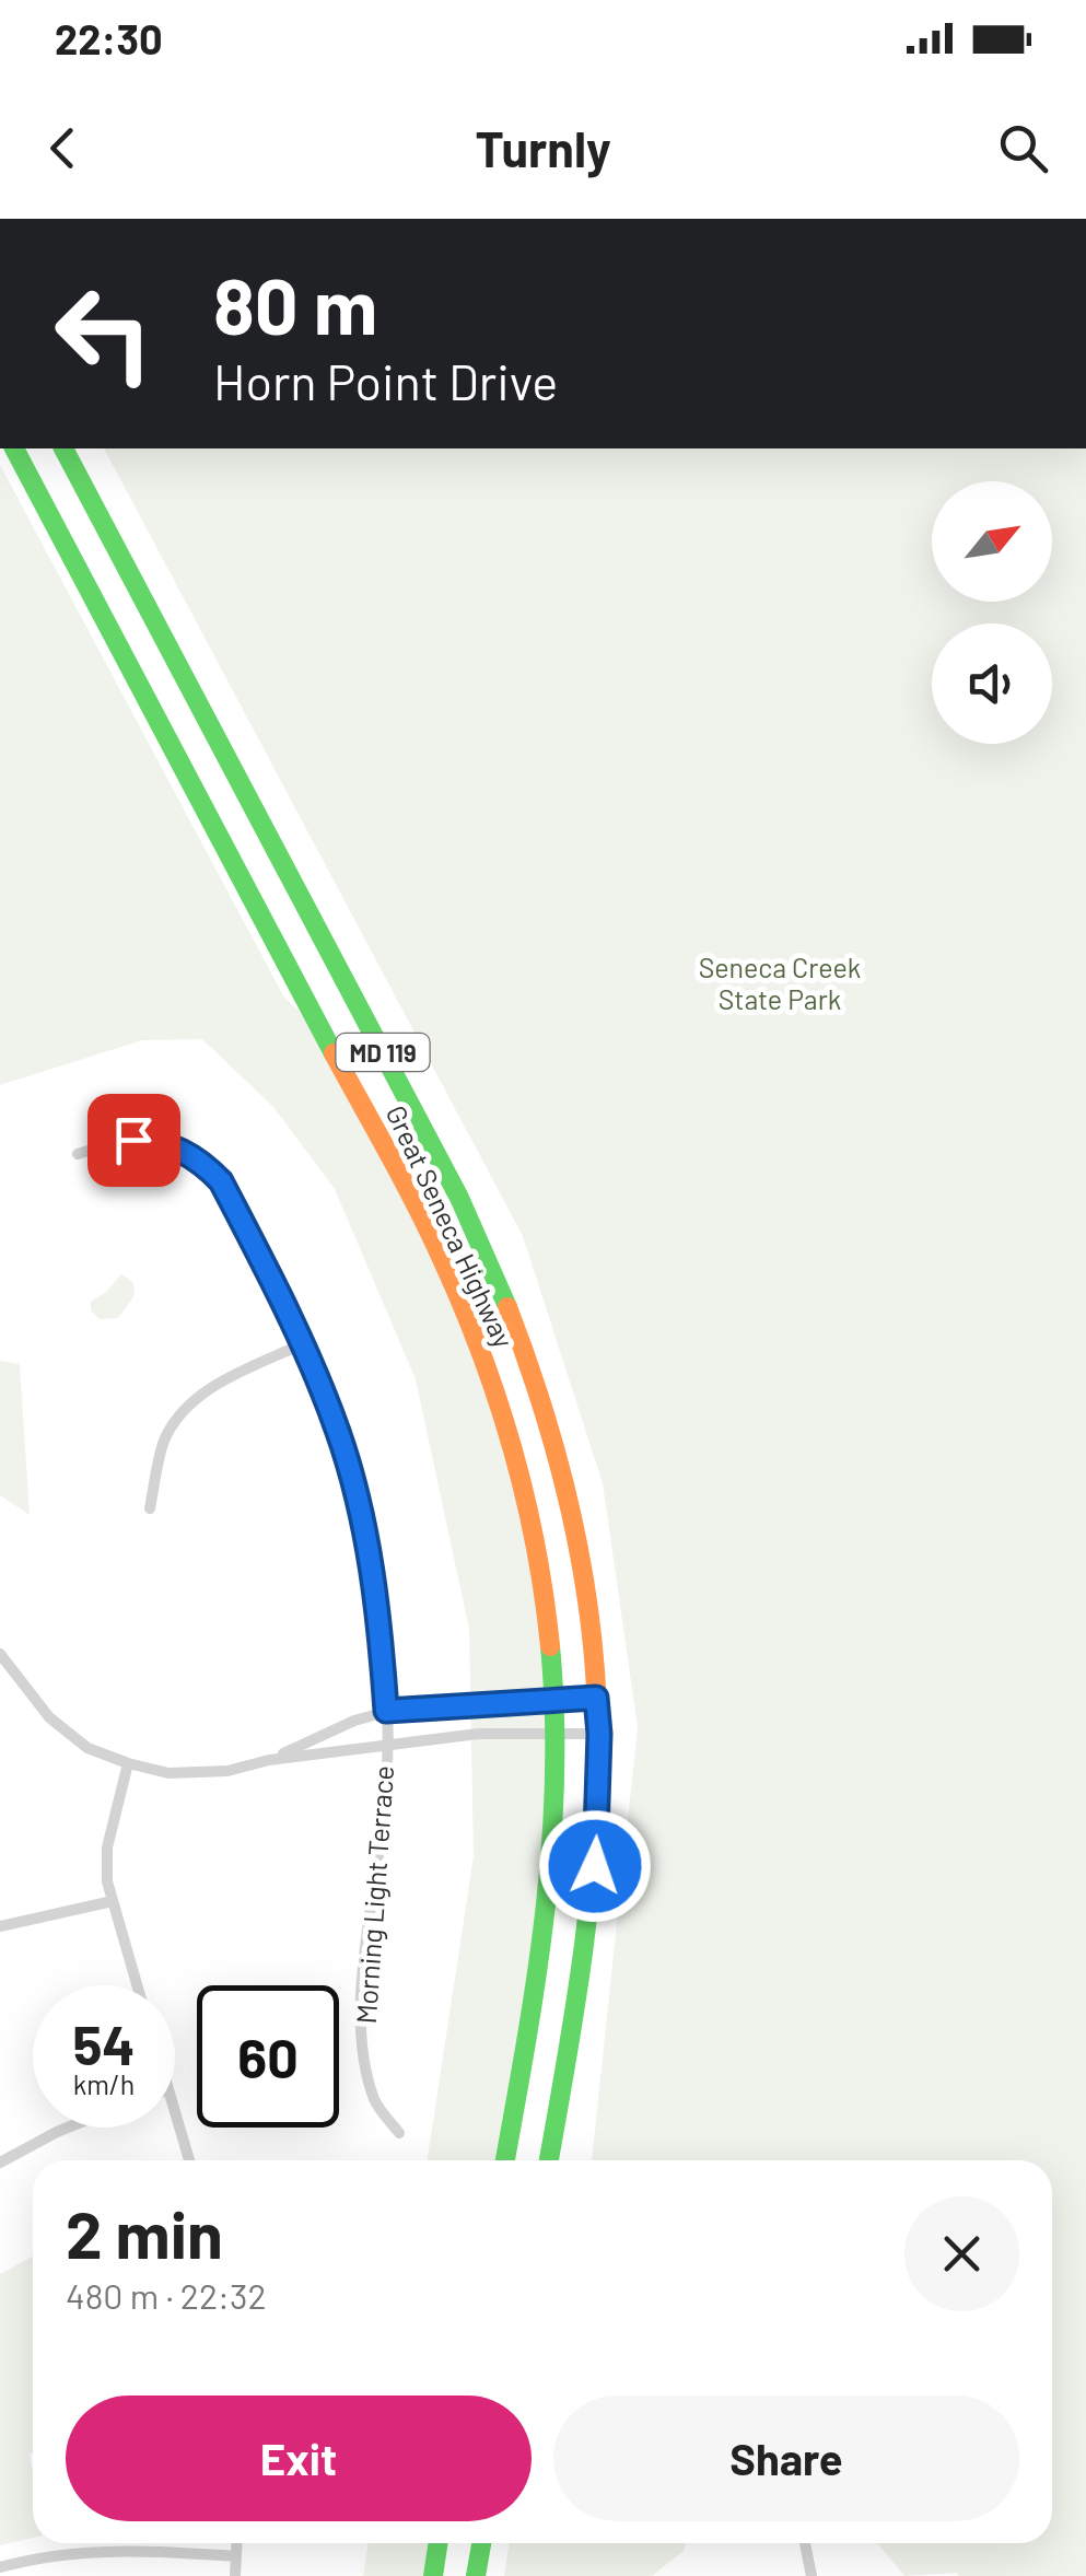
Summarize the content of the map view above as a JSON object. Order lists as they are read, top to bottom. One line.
{"streets":{"main road":["MD 119","Great Seneca Highway"],"street":["Morning Light Terrace"]},"parks":["Seneca Creek State Park"],"north":"top right","page":{"status":"22:30","header":"Turnly","turn":["80 m","Horn Point Drive"],"speed":"54 km/h","limit":"60","heading":["2 min","480 m · 22:32"],"buttons":["Exit","Share"]}}
